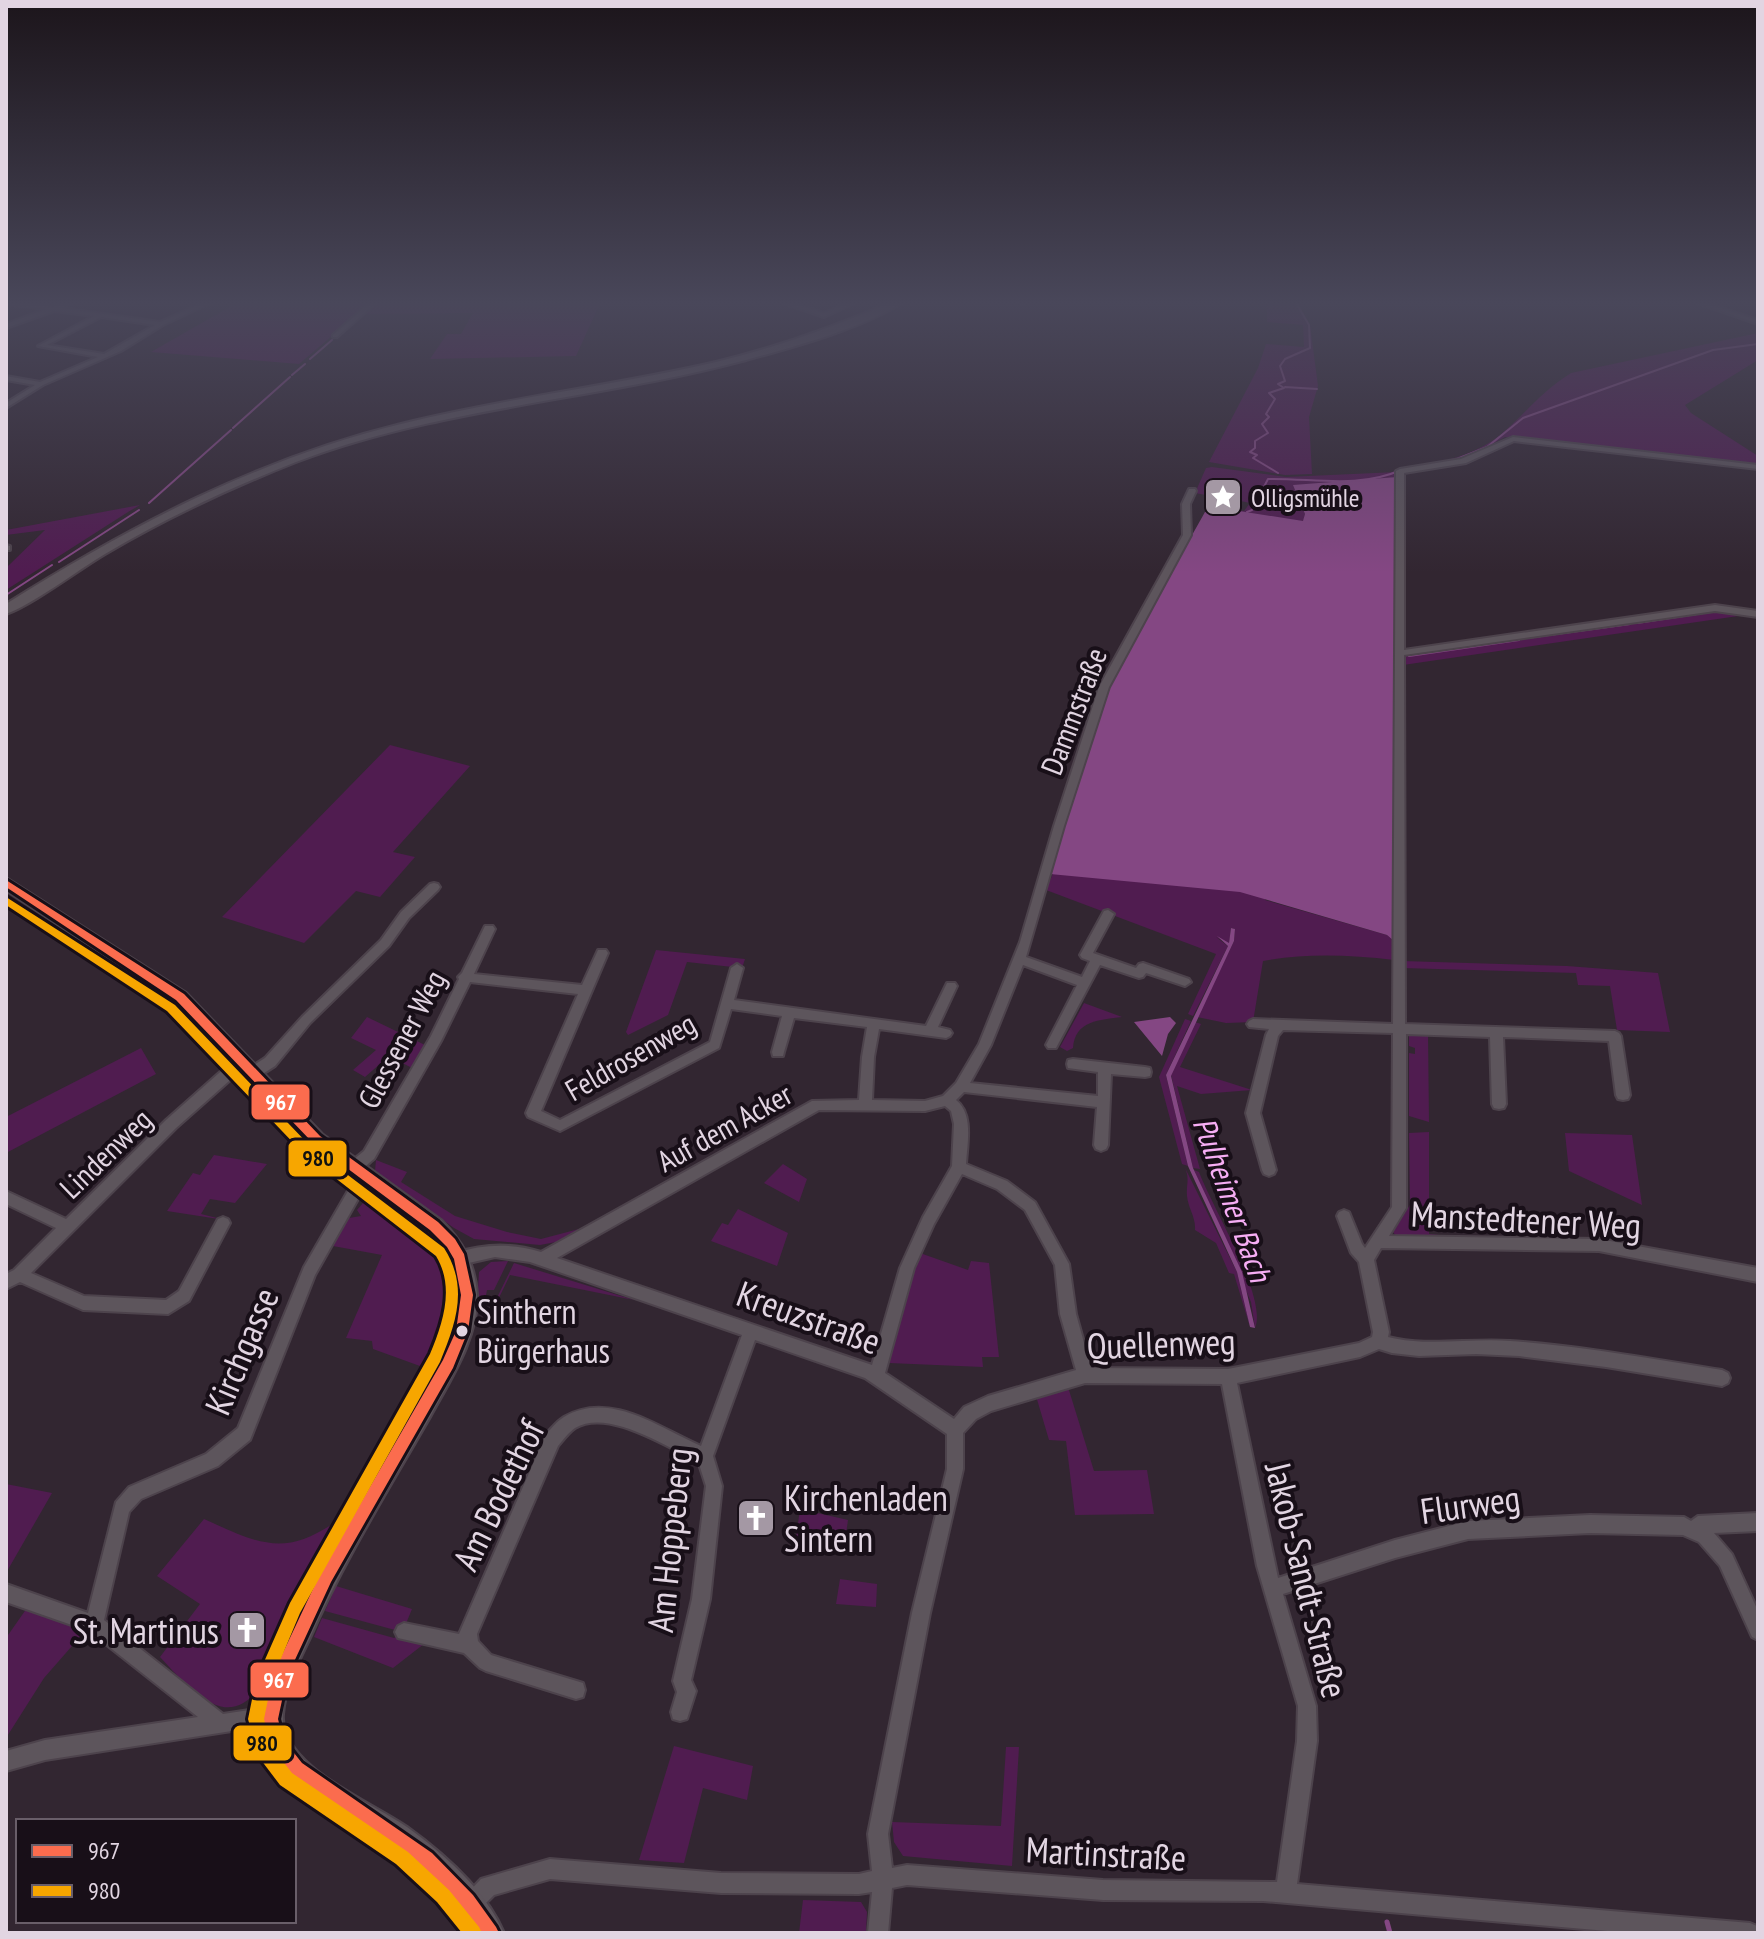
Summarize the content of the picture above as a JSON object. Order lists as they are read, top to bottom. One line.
{"streets":{"street":["Dammstraße","Glessener Weg","Feldrosenweg","Auf dem Acker","Lindenweg","Manstedtener Weg","Kreuzstraße","Quellenweg","Kirchgasse","Am Bodethof","Flurweg","Am Hoppeberg","Jakob-Sandt-Straße","Martinstraße"]},"crossings":[["Dammstraße","Auf dem Acker"],["Glessener Weg","Kirchgasse"],["Auf dem Acker","Kreuzstraße"],["Kreuzstraße","Quellenweg"],["Kreuzstraße","Am Hoppeberg"],["Quellenweg","Jakob-Sandt-Straße"],["Am Bodethof","Am Hoppeberg"],["Flurweg","Jakob-Sandt-Straße"],["Jakob-Sandt-Straße","Martinstraße"]],"water":["Pulheimer Bach"],"places":{"place":["Olligsmühle"],"other":["Sinthern Bürgerhaus"],"church":["Kirchenladen Sintern","St. Martinus"]},"lines":["transit line 967","transit line 980"],"legend":["967","980"]}
